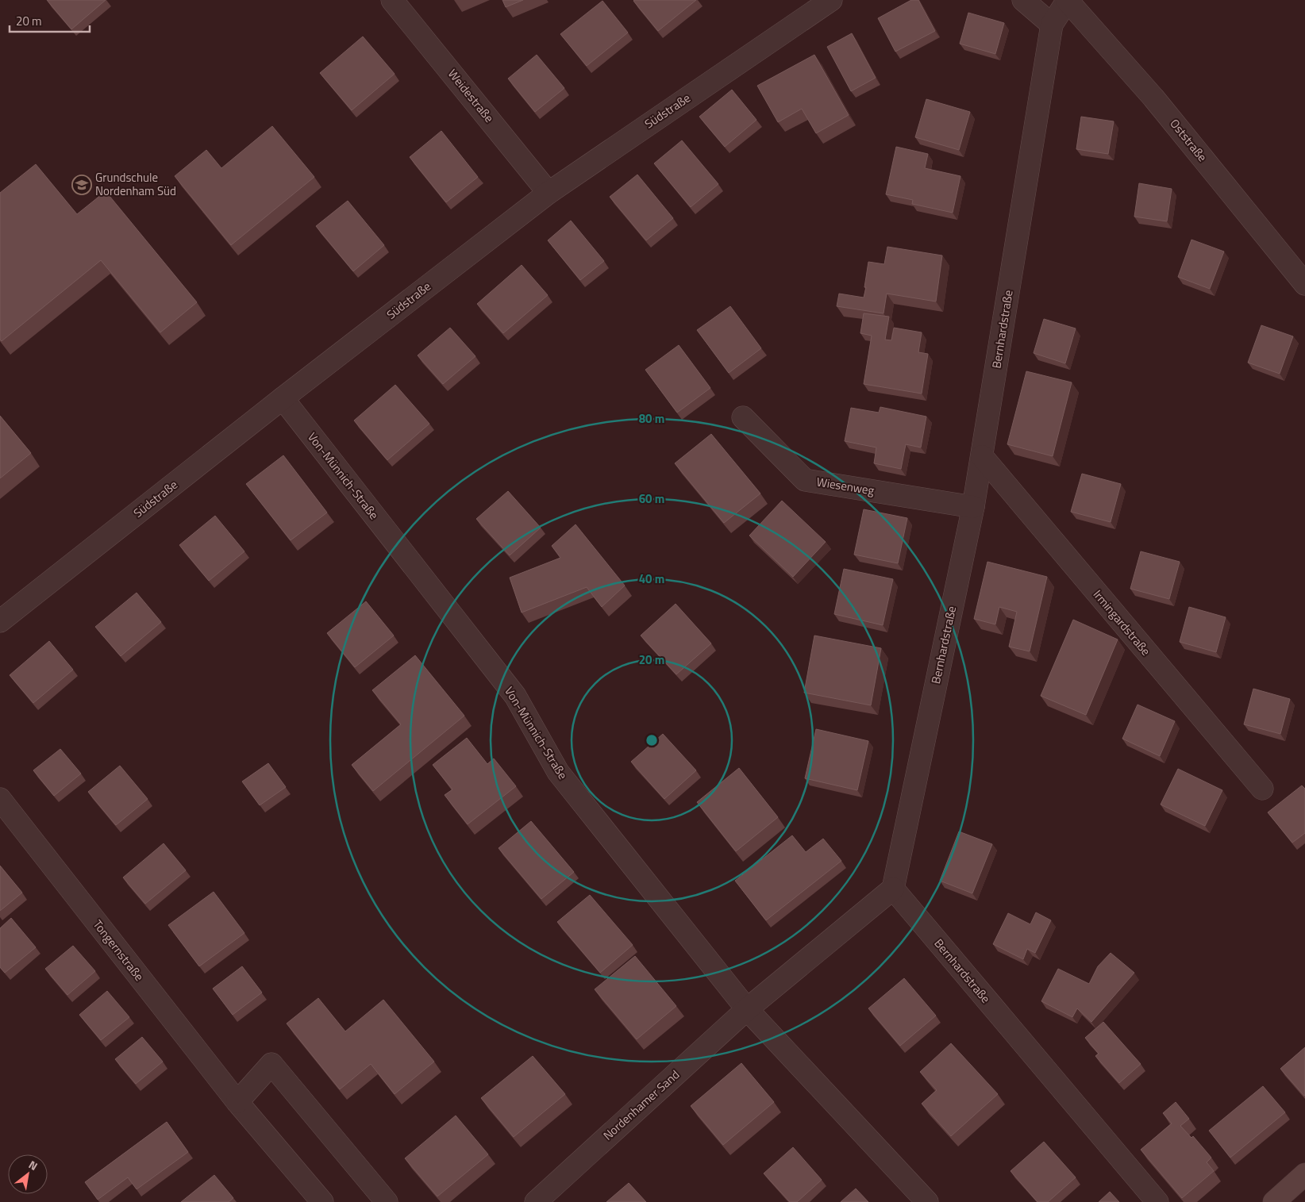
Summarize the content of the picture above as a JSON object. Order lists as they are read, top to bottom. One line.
{"streets":{"street":["Weidestraße","Südstraße","Oststraße","Bernhardstraße","Von-Münnich-Straße","Wiesenweg","Irmingardstraße","Tongernstraße","Nordenhamer Sand"]},"crossings":[["Weidestraße","Südstraße"],["Südstraße","Von-Münnich-Straße"],["Oststraße","Bernhardstraße"],["Bernhardstraße","Wiesenweg"],["Bernhardstraße","Irmingardstraße"],["Bernhardstraße","Nordenhamer Sand"],["Von-Münnich-Straße","Nordenhamer Sand"]],"places":{"school or university":["Grundschule Nordenham Süd"]},"scale_bar":"20 m","north":"top right","rings":["80 m","60 m","40 m","20 m"]}
